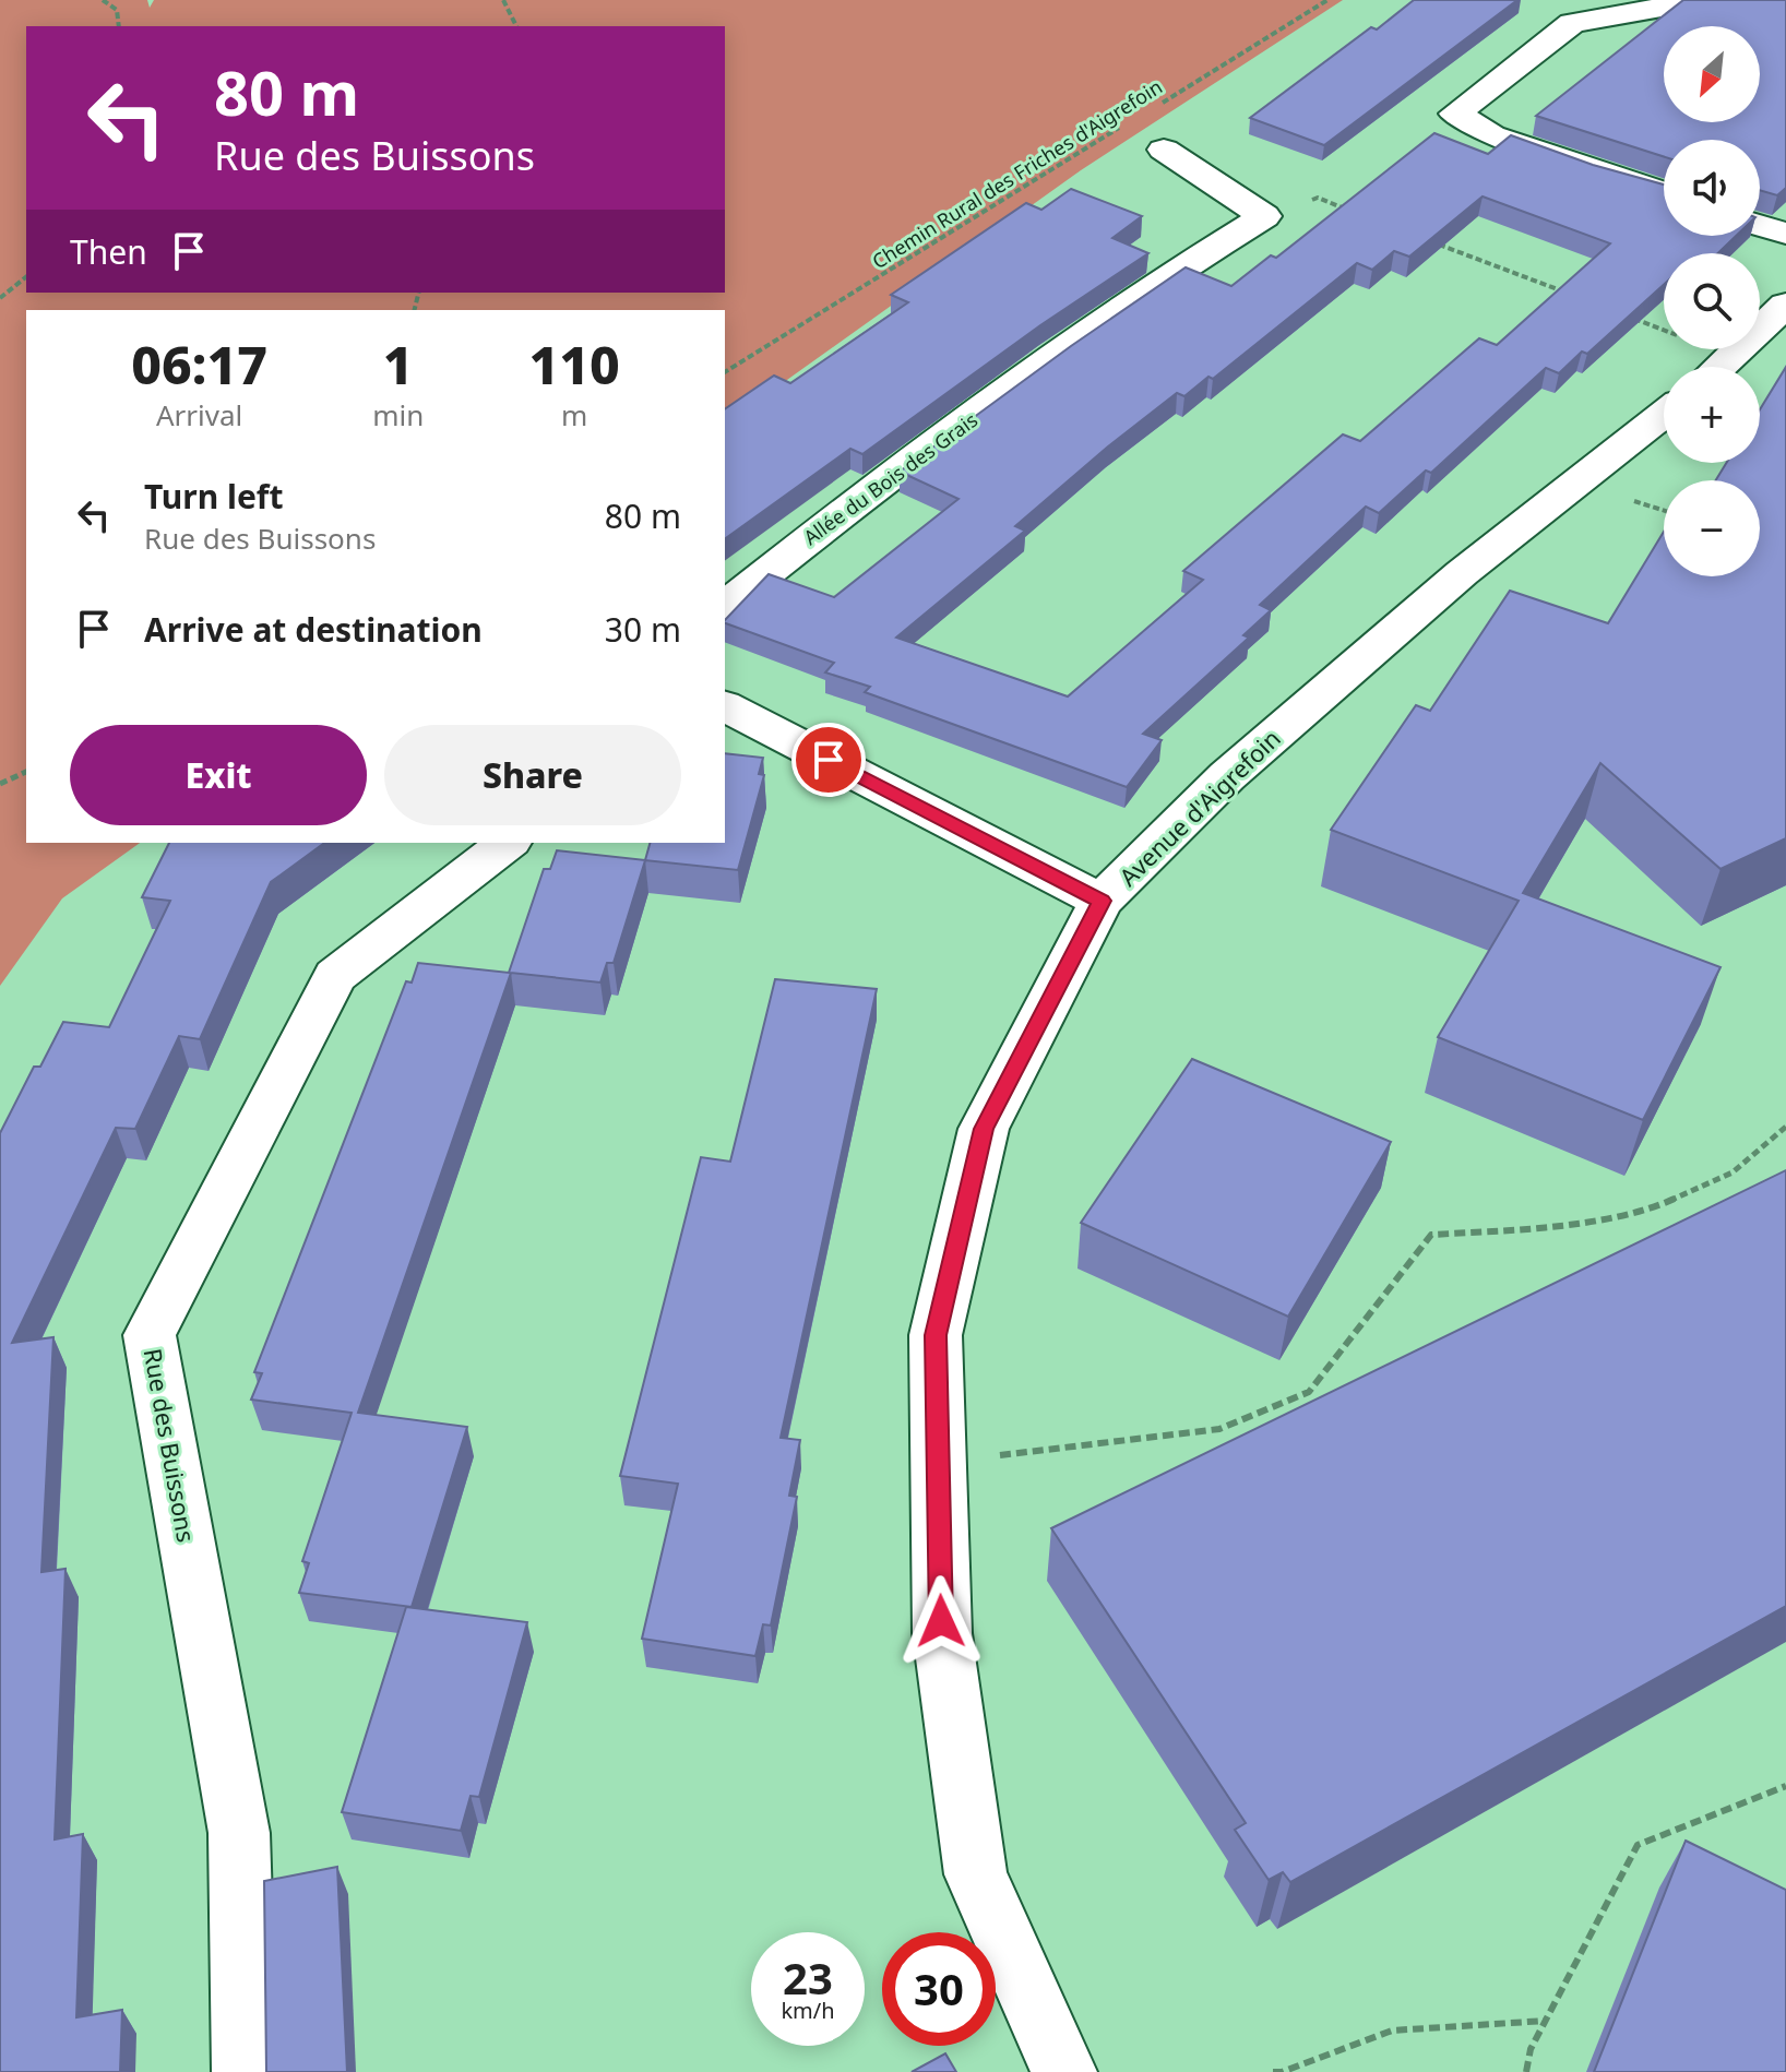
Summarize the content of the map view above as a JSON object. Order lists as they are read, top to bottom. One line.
{"streets":{"street":["Allée du Bois des Grais","Avenue d'Aigrefoin","Rue des Buissons"],"path":["Chemin Rural des Friches d'Aigrefoin"]},"north":"bottom left","page":{"map_buttons":["+","−"],"turn":["80 m","Rue des Buissons"],"then":"Then","eta":["06:17","Arrival","1","min","110","m"],"list":[{"name":"Turn left","note":"Rue des Buissons","value":"80 m"},{"name":"Arrive at destination","value":"30 m"}],"buttons":["Exit","Share"],"speed":"23 km/h","limit":"30"}}
